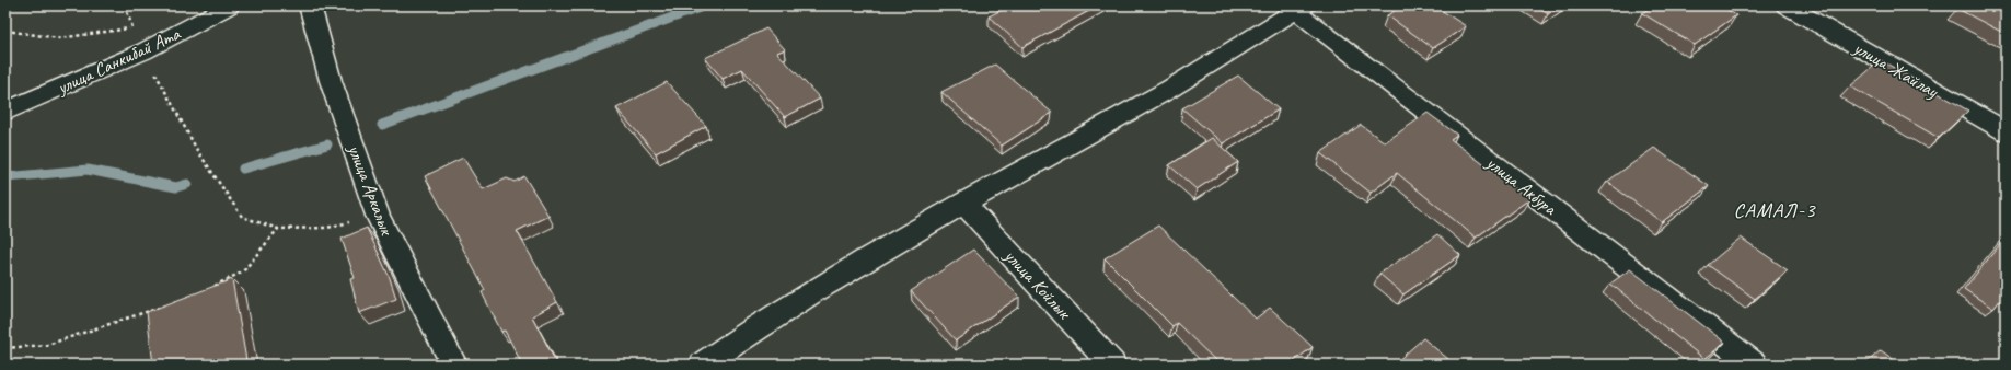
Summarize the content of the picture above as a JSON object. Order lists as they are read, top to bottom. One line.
{"streets":{"street":["улица Санкибай Ата","улица Жайлау","улица Акбура","улица Аркалык","улица Койлык"]},"districts":["САМАЛ-3"]}
